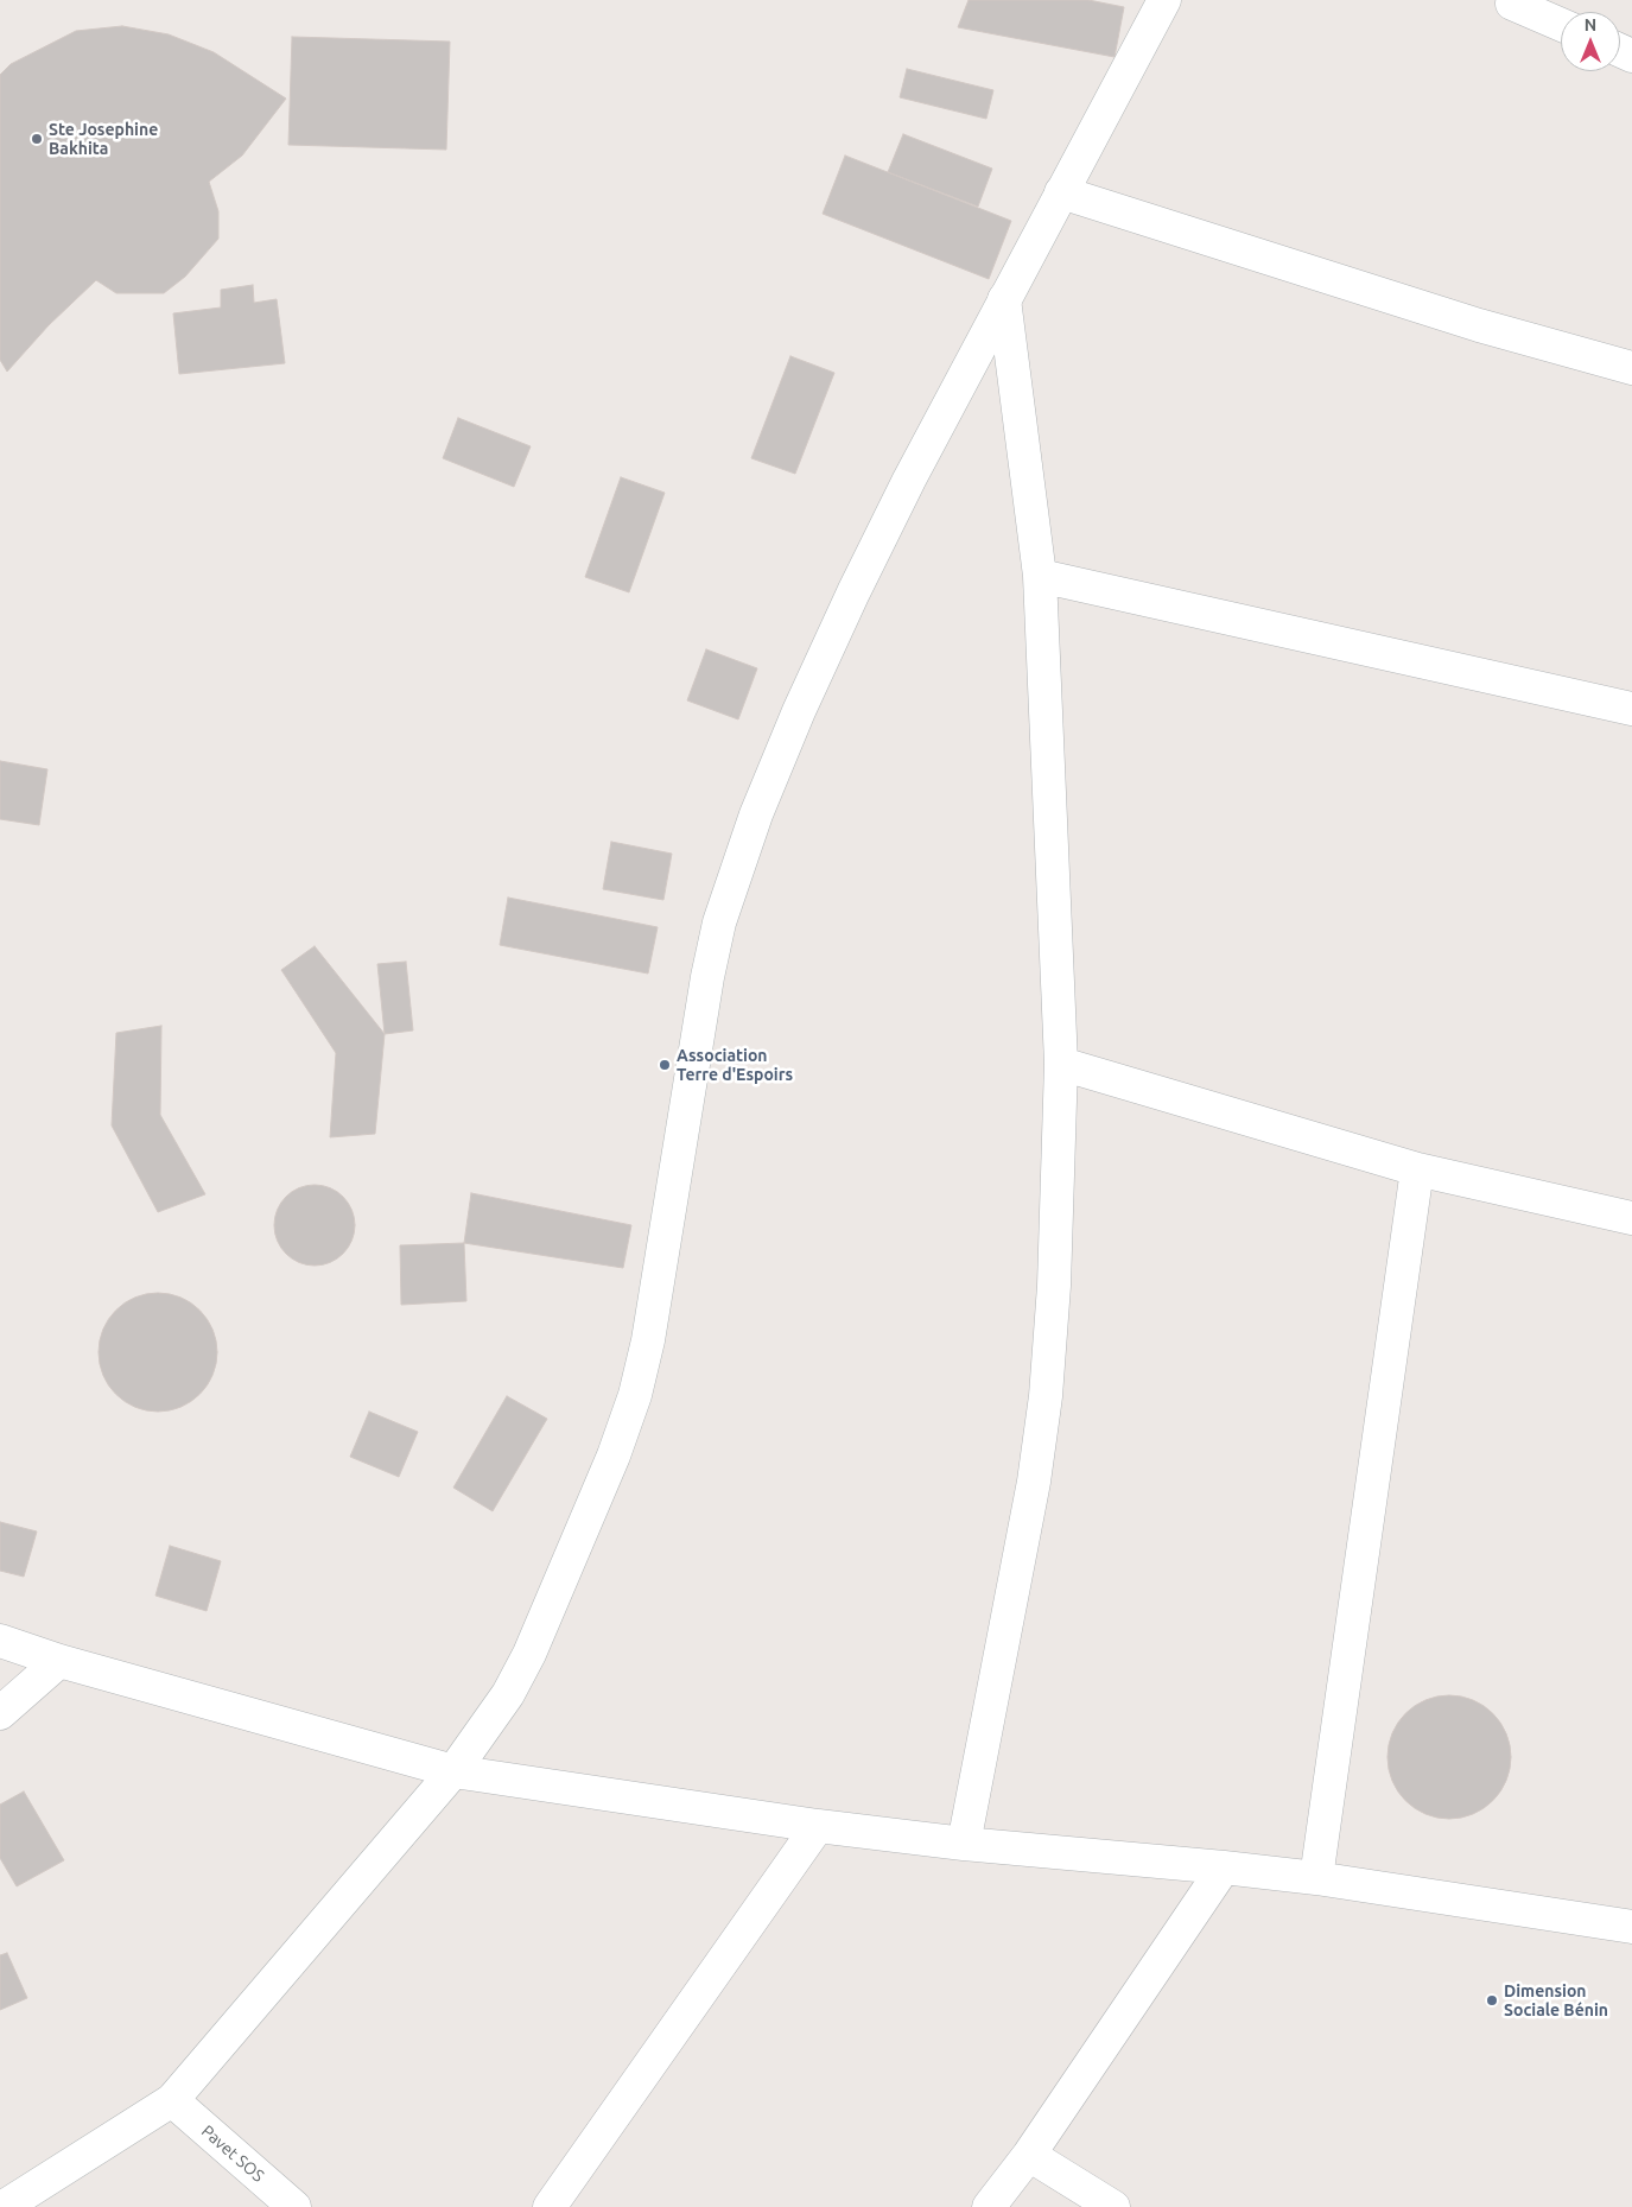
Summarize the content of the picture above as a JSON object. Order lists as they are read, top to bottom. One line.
{"streets":{"street":["Pavet SOS"]},"places":["Ste Josephine Bakhita","Association Terre d'Espoirs","Dimension Sociale Bénin"],"north":"top"}
